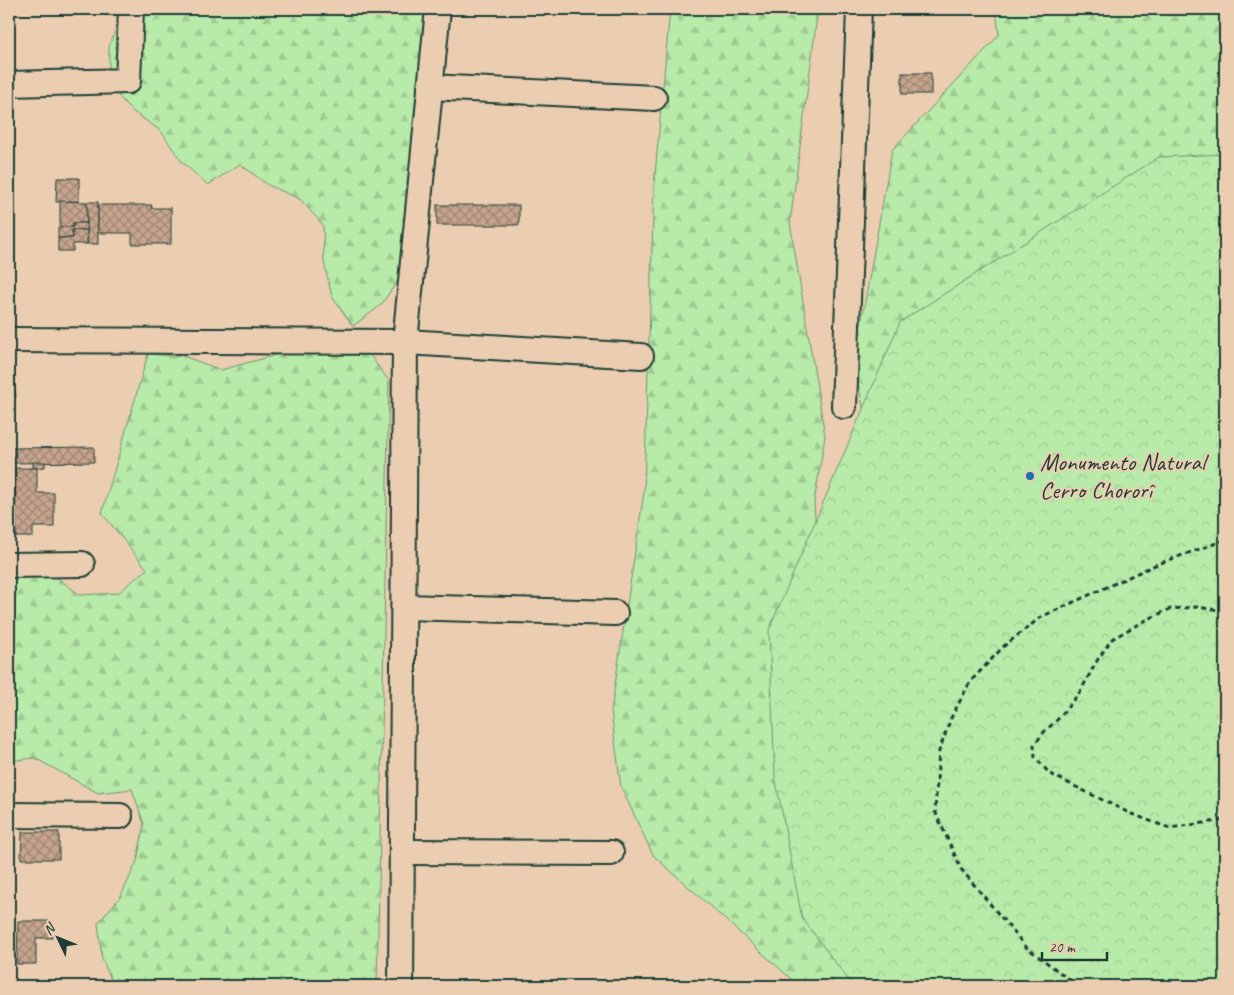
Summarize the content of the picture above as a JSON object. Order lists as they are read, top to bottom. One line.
{"places":["Monumento Natural Cerro Chororî"],"scale_bar":"20 m","north":"top left"}
